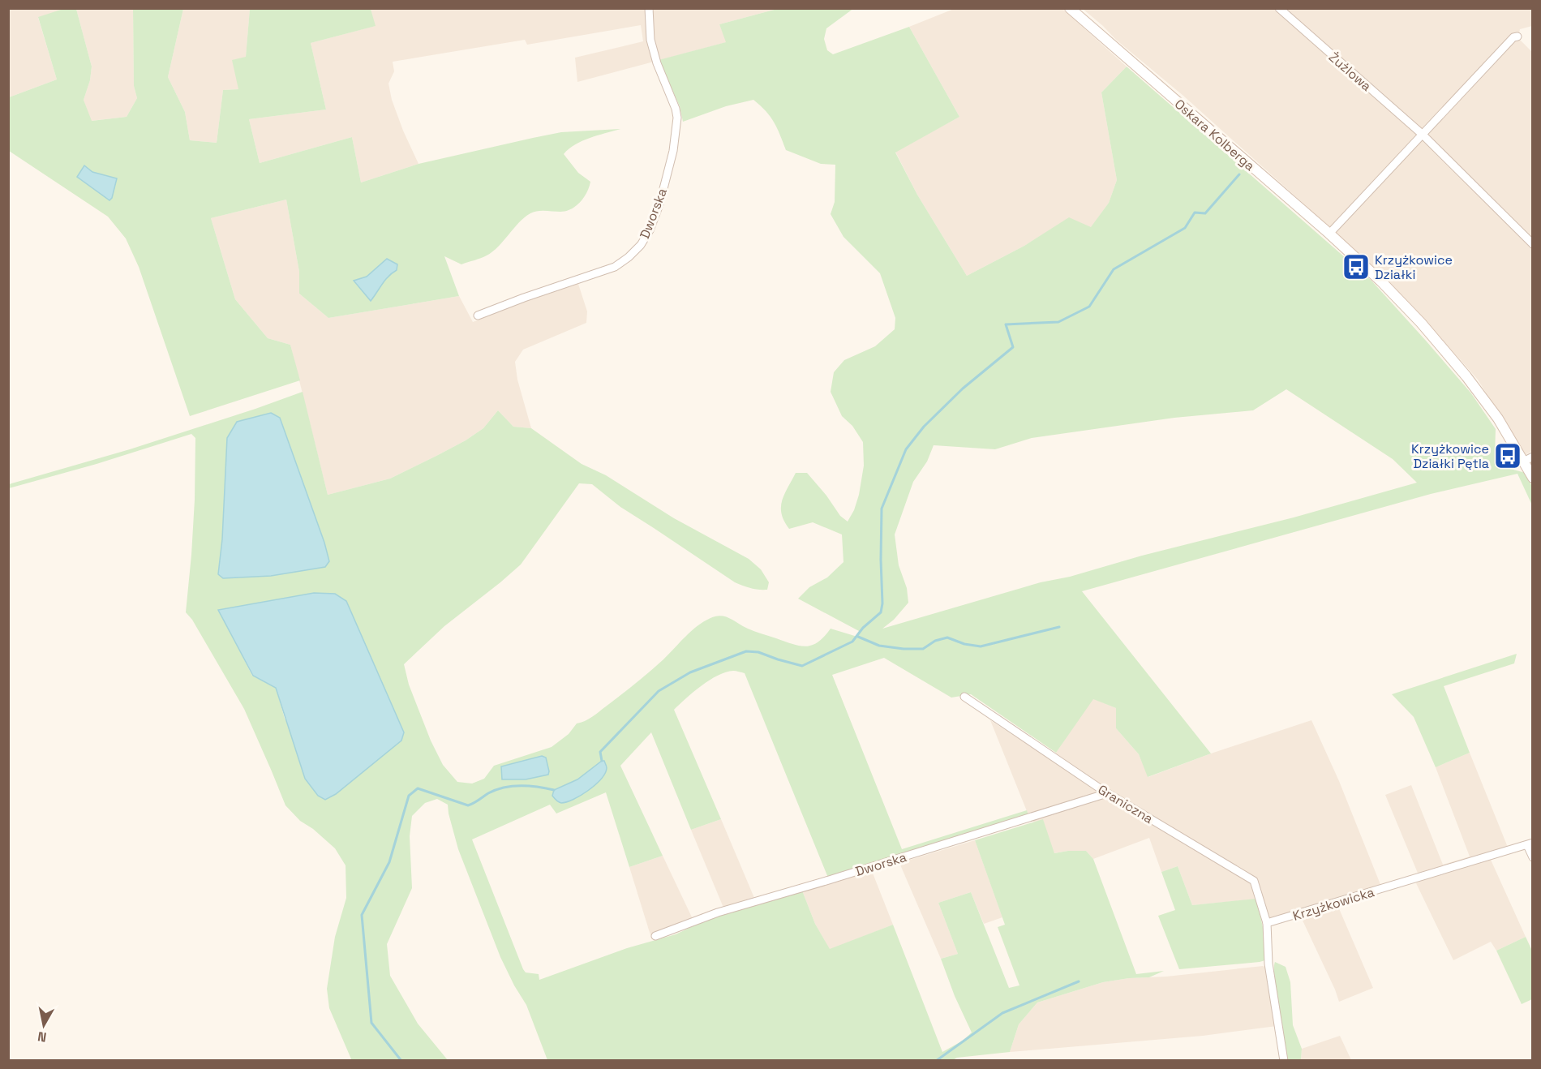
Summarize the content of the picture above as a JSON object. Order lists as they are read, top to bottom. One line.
{"streets":{"main road":["Oskara Kolberga"],"street":["Żużlowa","Dworska","Graniczna","Krzyżkowicka"]},"crossings":[["Dworska","Graniczna"],["Graniczna","Krzyżkowicka"]],"places":{"bus stop":["Krzyżkowice Działki","Krzyżkowice Działki Pętla"]},"north":"bottom"}
